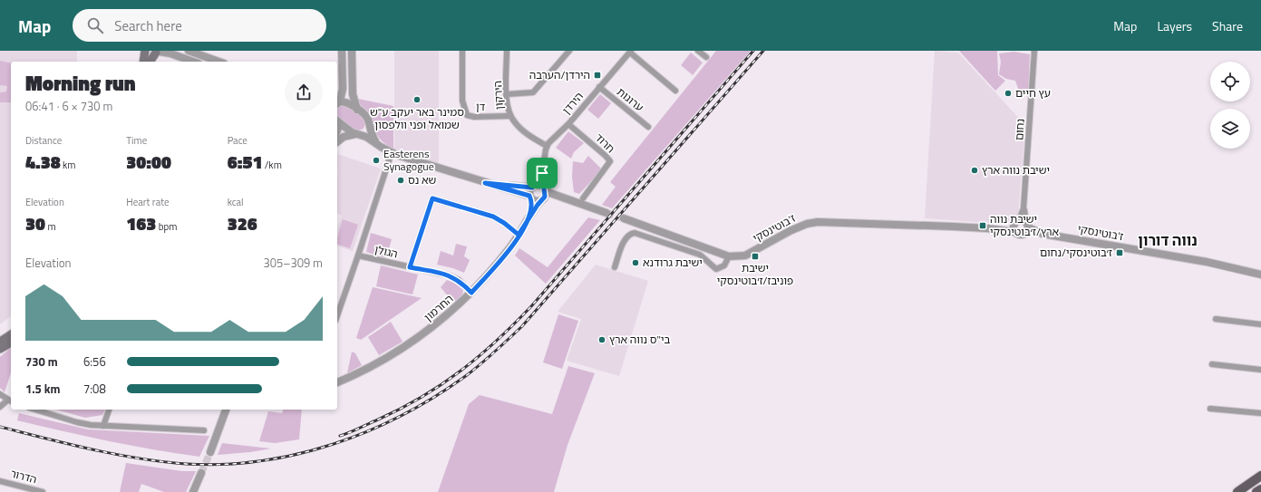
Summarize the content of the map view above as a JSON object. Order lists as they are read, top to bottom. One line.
{"streets":{"street":["הירקון","ערוגות","הירדן","דן","נחום","חרוד","ז'בוטינסקי","הגולן","החרמון","הדרור"]},"crossings":[["הירקון","דן"],["ערוגות","הירדן"],["הירדן","חרוד"],["נחום","ז'בוטינסקי"],["הגולן","החרמון"]],"districts":["נווה דורון"],"places":{"transit":["הירדן/הערבה","ישיבת נווה ארץ/ז׳בוטינסקי","ז׳בוטינסקי/נחום","ישיבת פוניבז/ז׳בוטינסקי"],"other":["עץ חיים","סמינר באר יעקב ע\"ש שמואל ופני וולפסון","Easterens Synagogue","ישיבת נווה ארץ","שא נס","ישיבת גרודנא","בי\"ס נווה ארץ"]},"page":{"header":"Map","search":"Search here","nav":["Map","Layers","Share"],"heading":["Morning run","06:41 · 6 × 730 m"],"stats":[["Distance","4.38 km"],["Time","30:00"],["Pace","6:51 /km"],["Elevation","30 m"],["Heart rate","163 bpm"],["kcal","326"]],"chart":["Elevation","305–309 m"],"list":[{"name":"730 m","note":"6:56"},{"name":"1.5 km","note":"7:08"}]}}
